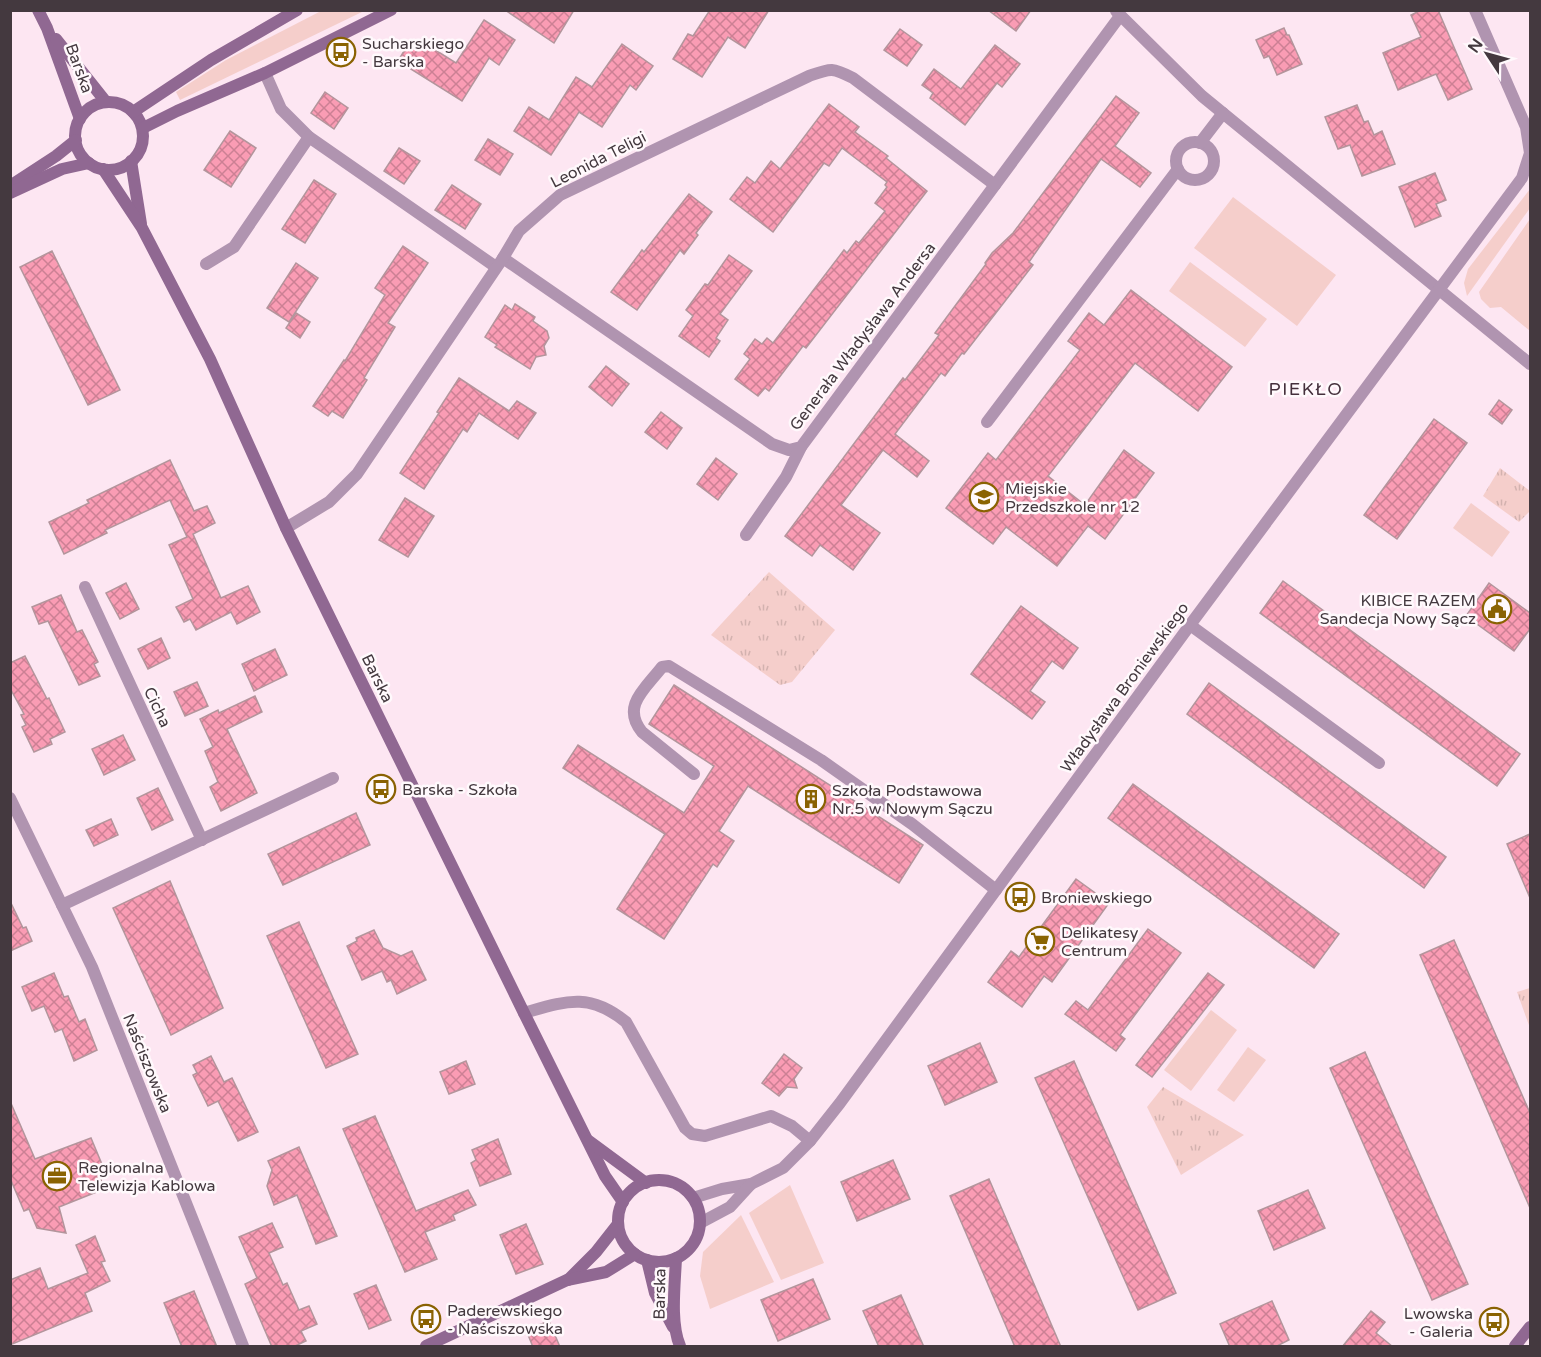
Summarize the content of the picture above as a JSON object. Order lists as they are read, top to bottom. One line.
{"streets":{"street":["Barska","Leonida Teligi","Generała Władysława Andersa","Władysława Broniewskiego","Cicha","Naściszowska"]},"crossings":[["Barska","Leonida Teligi"],["Barska","Władysława Broniewskiego"],["Leonida Teligi","Generała Władysława Andersa"]],"districts":["PIEKŁO"],"places":{"bus stop":["Sucharskiego - Barska","Barska - Szkoła","Broniewskiego","Paderewskiego - Naściszowska","Lwowska - Galeria"],"school or university":["Miejskie Przedszkole nr 12"],"public building":["KIBICE RAZEM Sandecja Nowy Sącz"],"building":["Szkoła Podstawowa Nr.5 w Nowym Sączu"],"supermarket":["Delikatesy Centrum"],"office":["Regionalna Telewizja Kablowa"]},"north":"top left"}
